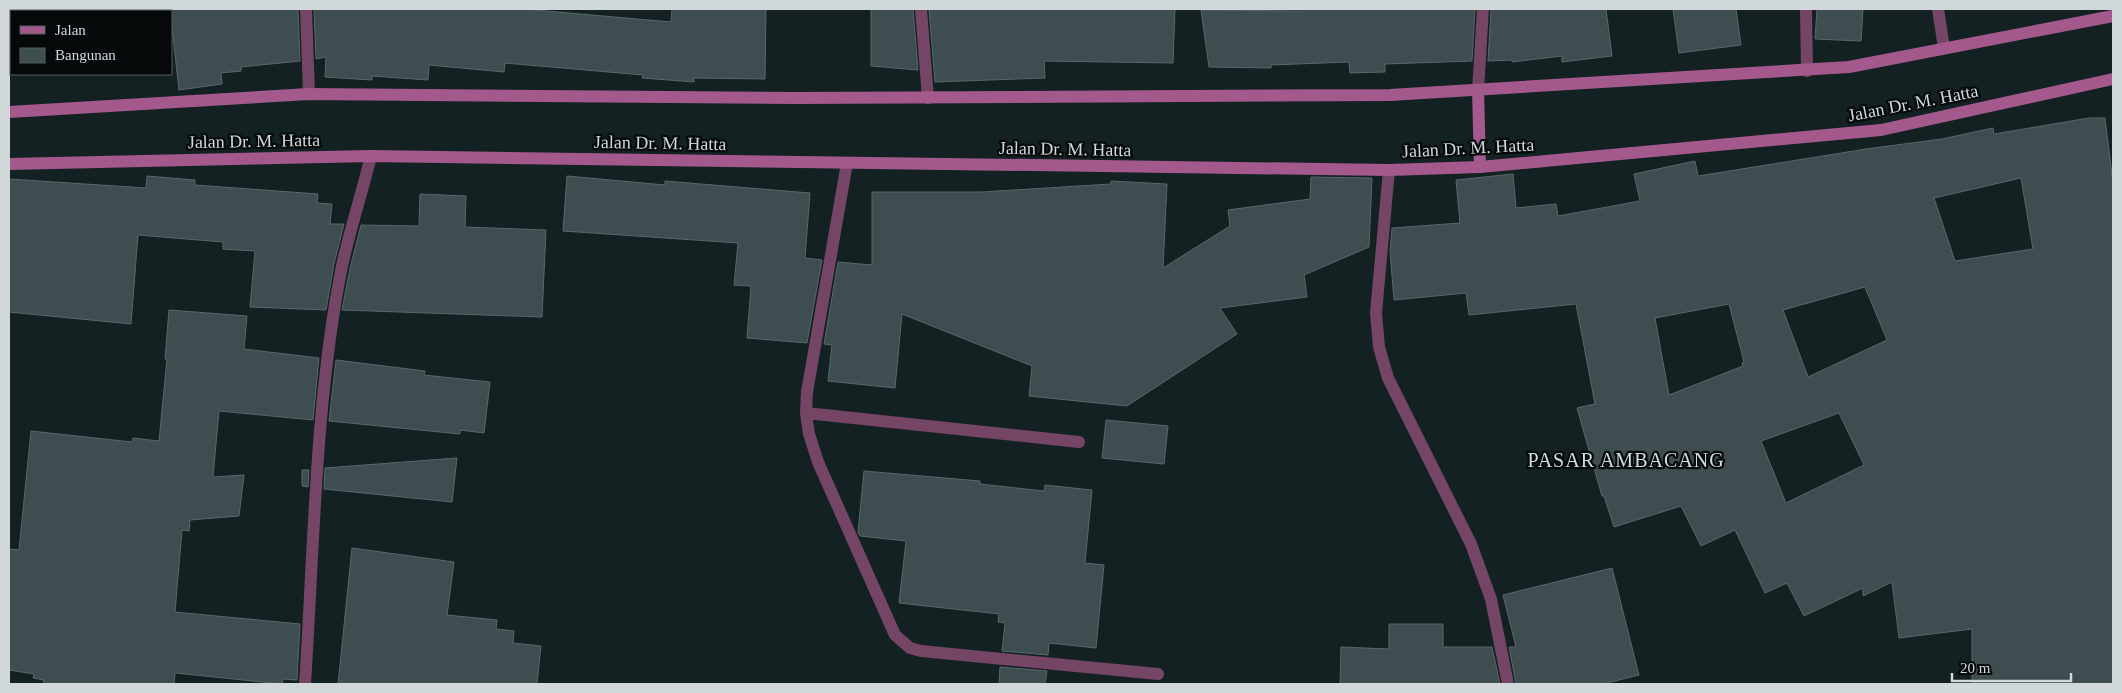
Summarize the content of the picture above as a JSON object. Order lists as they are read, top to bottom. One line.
{"streets":{"main road":["Jalan Dr. M. Hatta"]},"districts":["PASAR AMBACANG"],"legend":["Jalan","Bangunan"],"scale_bar":"20 m"}
